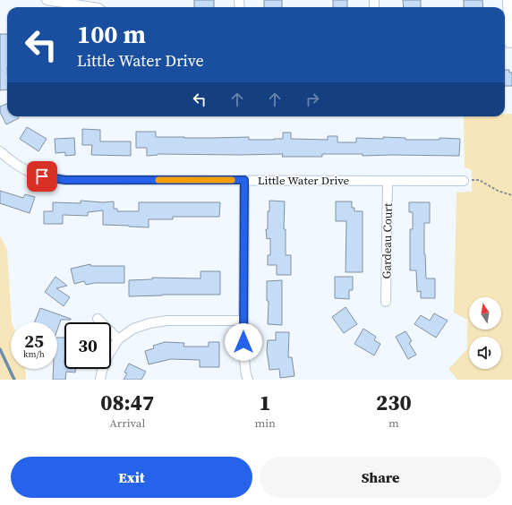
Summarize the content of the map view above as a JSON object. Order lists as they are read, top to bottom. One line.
{"streets":{"street":["Little Water Drive","Gardeau Court"]},"crossings":[["Little Water Drive","Gardeau Court"]],"north":"top","page":{"turn":["100 m","Little Water Drive"],"speed":"25 km/h","limit":"30","eta":["08:47","Arrival","1","min","230","m"],"buttons":["Exit","Share"]}}
